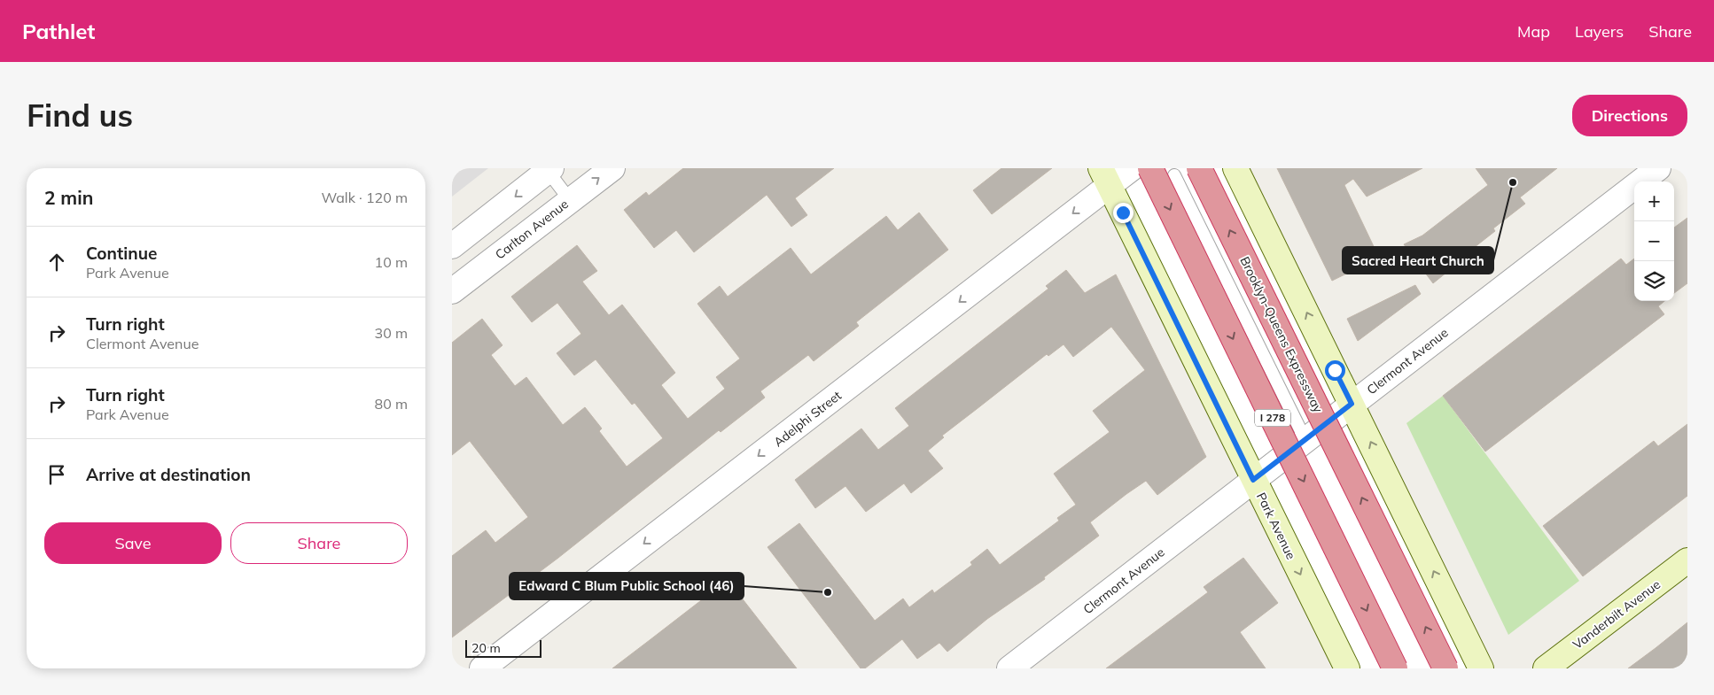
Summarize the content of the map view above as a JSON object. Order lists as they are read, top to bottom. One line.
{"streets":{"highway":["Brooklyn-Queens Expressway","I 278"],"main road":["Park Avenue","Vanderbilt Avenue"],"street":["Carlton Avenue","Clermont Avenue","Adelphi Street"]},"crossings":[["Clermont Avenue","Park Avenue"],["Adelphi Street","Park Avenue"]],"one_way":["Adelphi Street"],"places":["Sacred Heart Church","Edward C Blum Public School (46)"],"scale_bar":"20 m","page":{"header":"Pathlet","nav":["Map","Layers","Share"],"buttons":["Directions",["Save","Share"]],"title":"Find us","heading":["2 min","Walk · 120 m"],"map_buttons":["+","−"],"list":[["Continue","Park Avenue","10 m"],["Turn right","Clermont Avenue","30 m"],["Turn right","Park Avenue","80 m"],"Arrive at destination"],"scale":"20 m"}}
